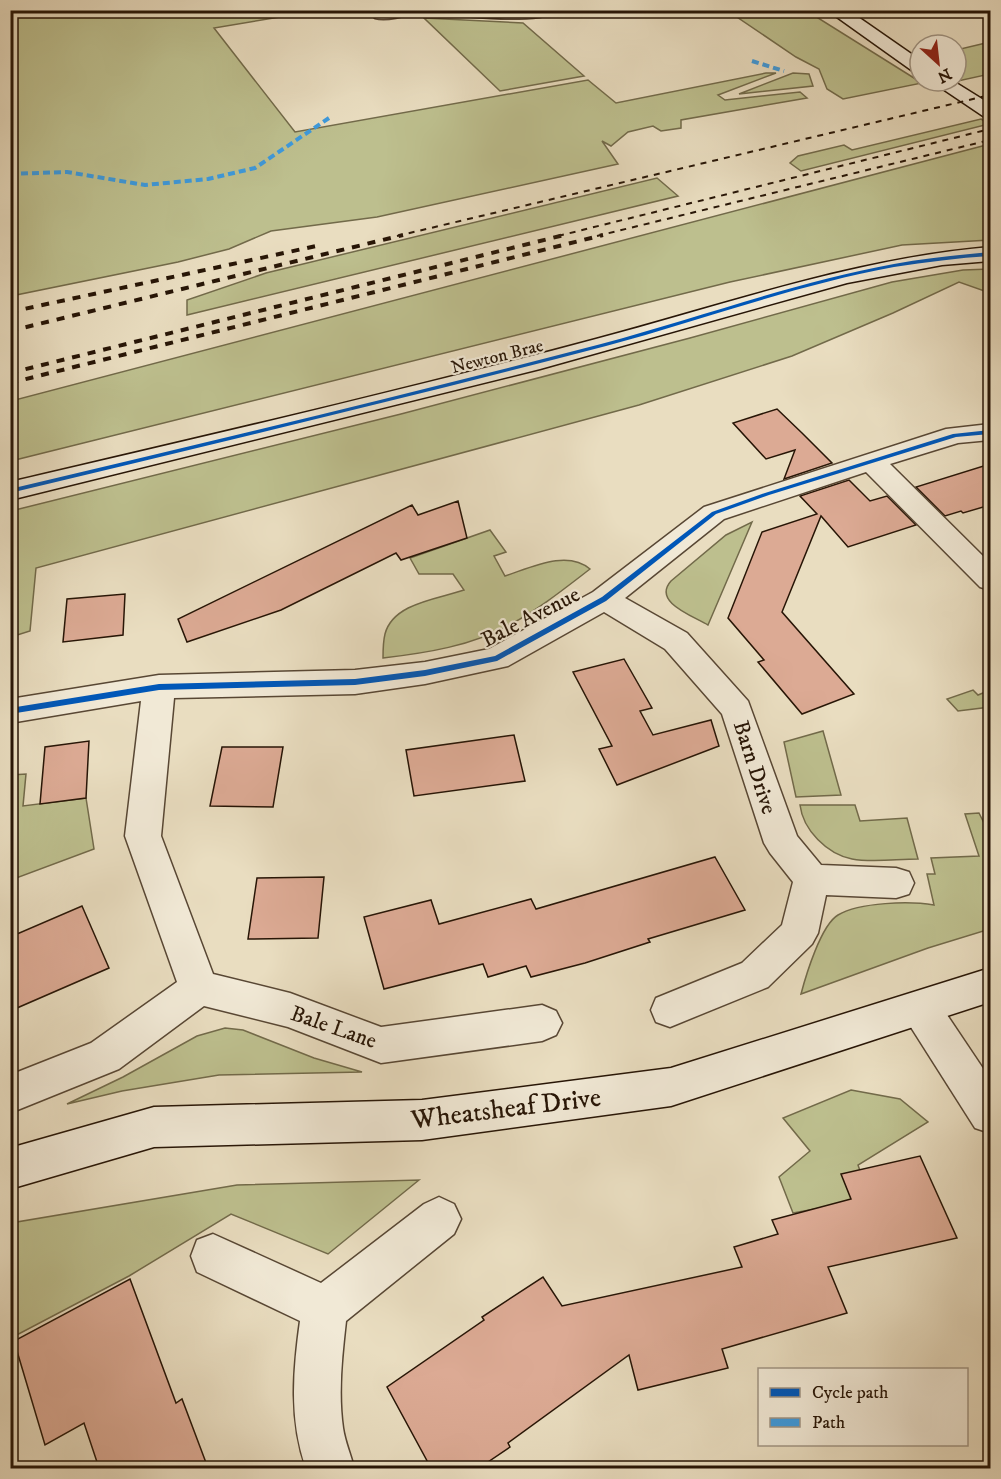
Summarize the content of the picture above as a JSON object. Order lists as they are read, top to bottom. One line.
{"streets":{"street":["Newton Brae","Bale Avenue","Barn Drive","Bale Lane","Wheatsheaf Drive"]},"crossings":[["Bale Avenue","Barn Drive"]],"legend":["Cycle path","Path"],"north":"bottom right"}
